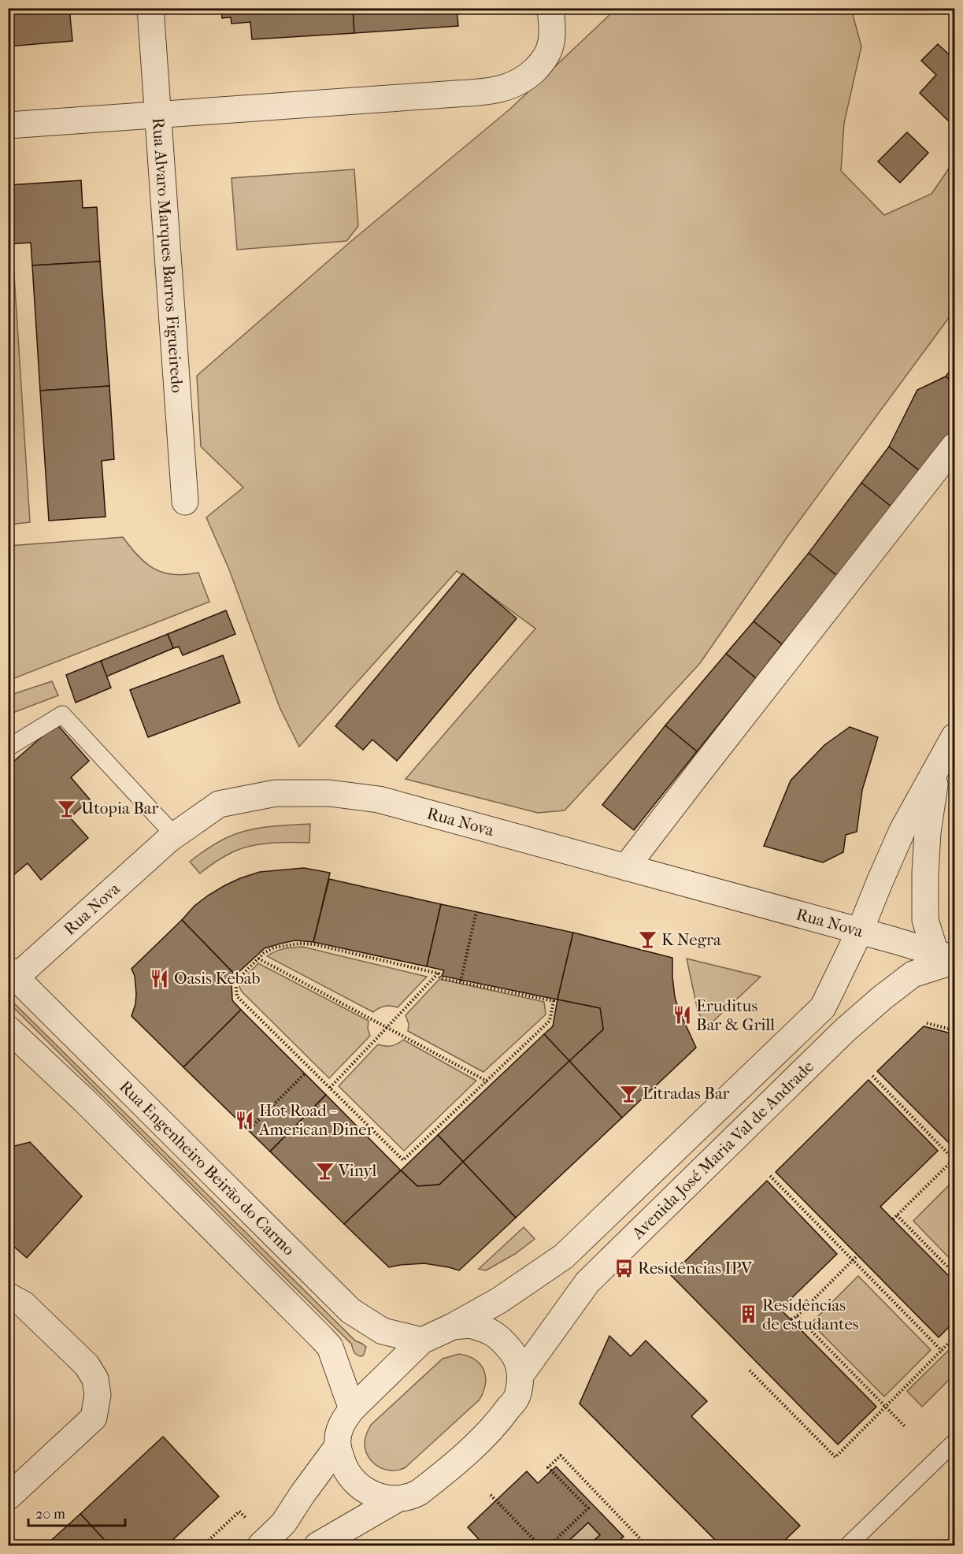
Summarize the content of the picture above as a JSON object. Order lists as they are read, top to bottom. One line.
{"streets":{"street":["Rua Alvaro Marques Barros Figueiredo","Rua Nova","Avenida José Maria Val de Andrade","Rua Engenheiro Beirão do Carmo"]},"crossings":[["Rua Nova","Avenida José Maria Val de Andrade"],["Rua Nova","Rua Engenheiro Beirão do Carmo"],["Avenida José Maria Val de Andrade","Rua Engenheiro Beirão do Carmo"]],"places":{"bar":["Utopia Bar","K Negra","Litradas Bar","Vinyl"],"restaurant":["Oasis Kebab","Eruditus Bar & Grill","Hot Road - American Diner"],"bus stop":["Residências IPV"],"building":["Residências de estudantes"]},"scale_bar":"20 m"}
